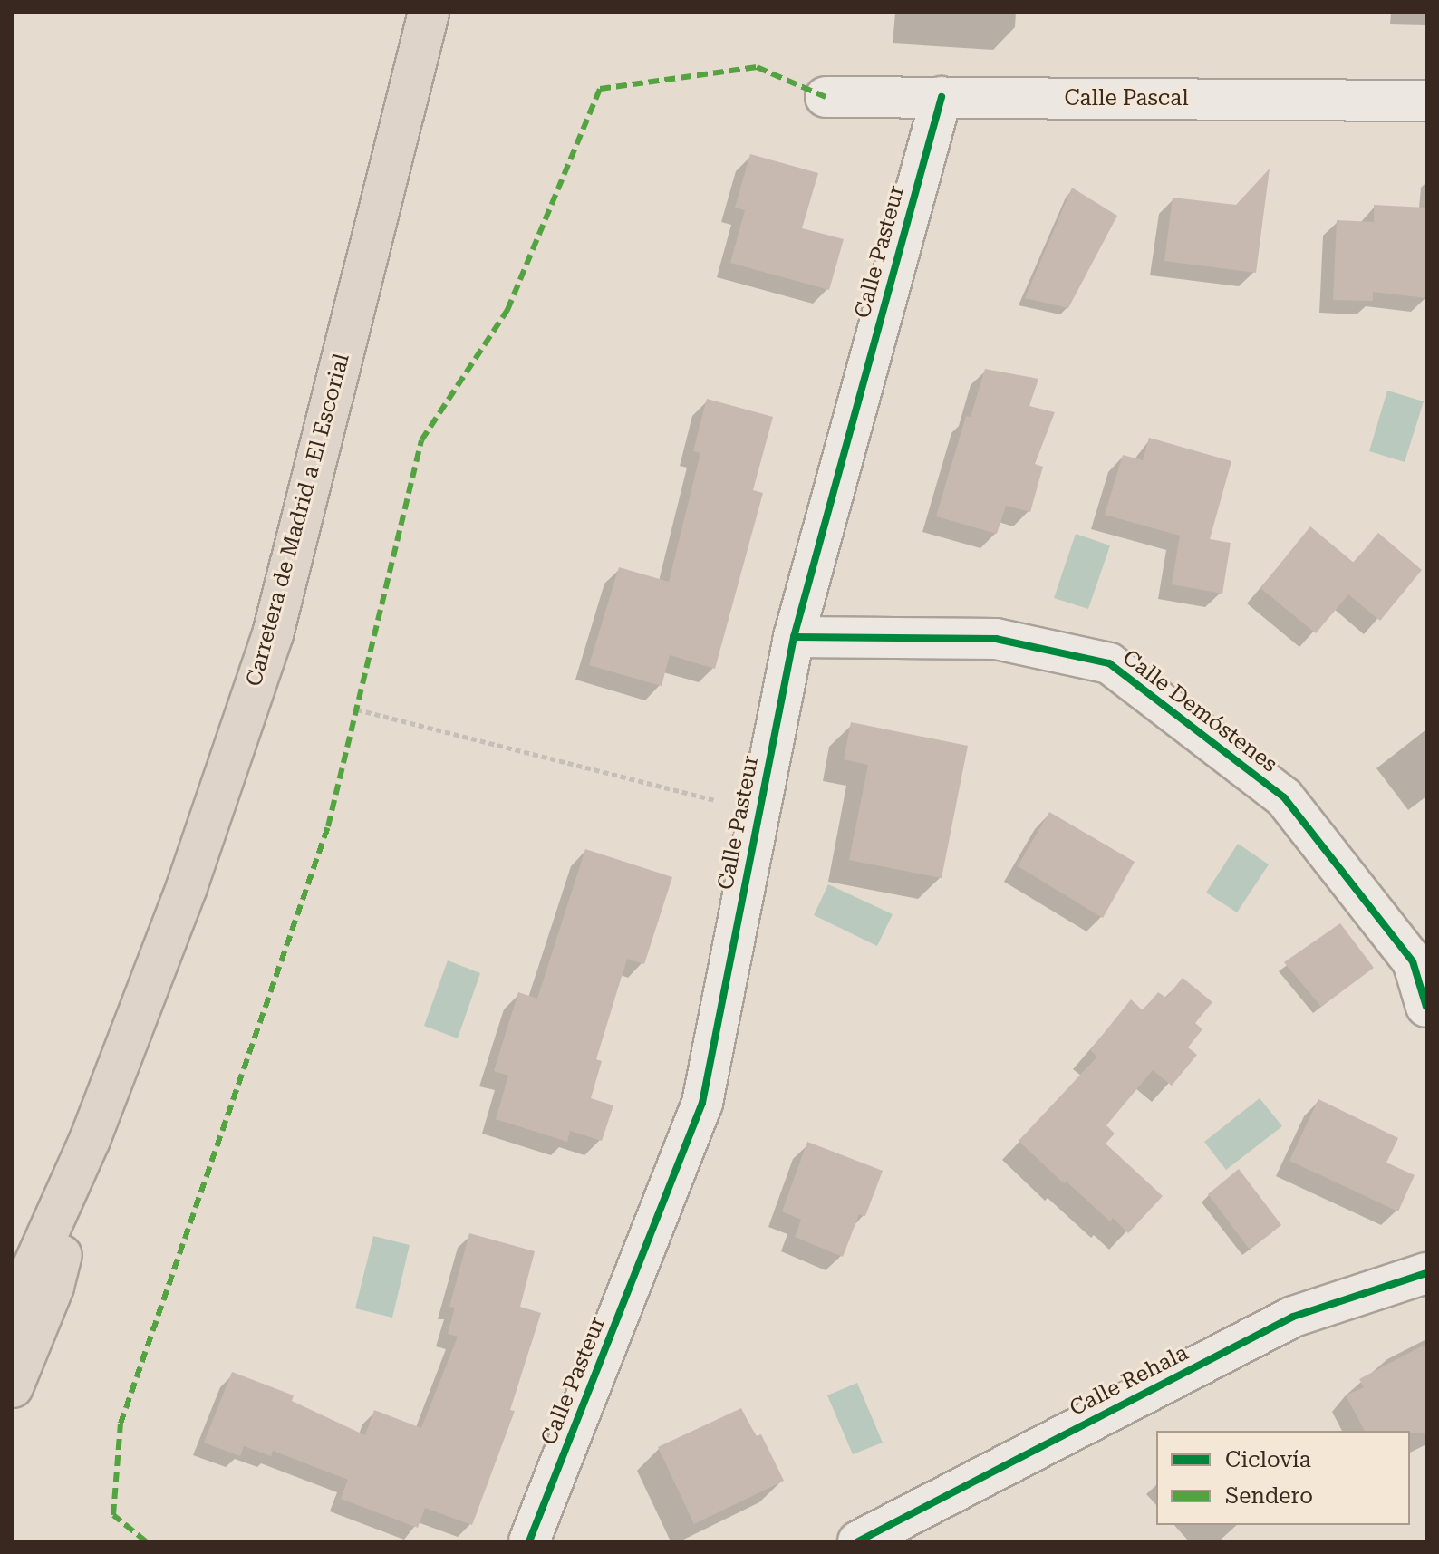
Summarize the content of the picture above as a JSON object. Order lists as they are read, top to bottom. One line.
{"streets":{"highway":["Carretera de Madrid a El Escorial"],"street":["Calle Pascal","Calle Pasteur","Calle Demóstenes","Calle Rehala"]},"crossings":[["Calle Pascal","Calle Pasteur"],["Calle Pasteur","Calle Demóstenes"]],"legend":["Ciclovía","Sendero"]}
